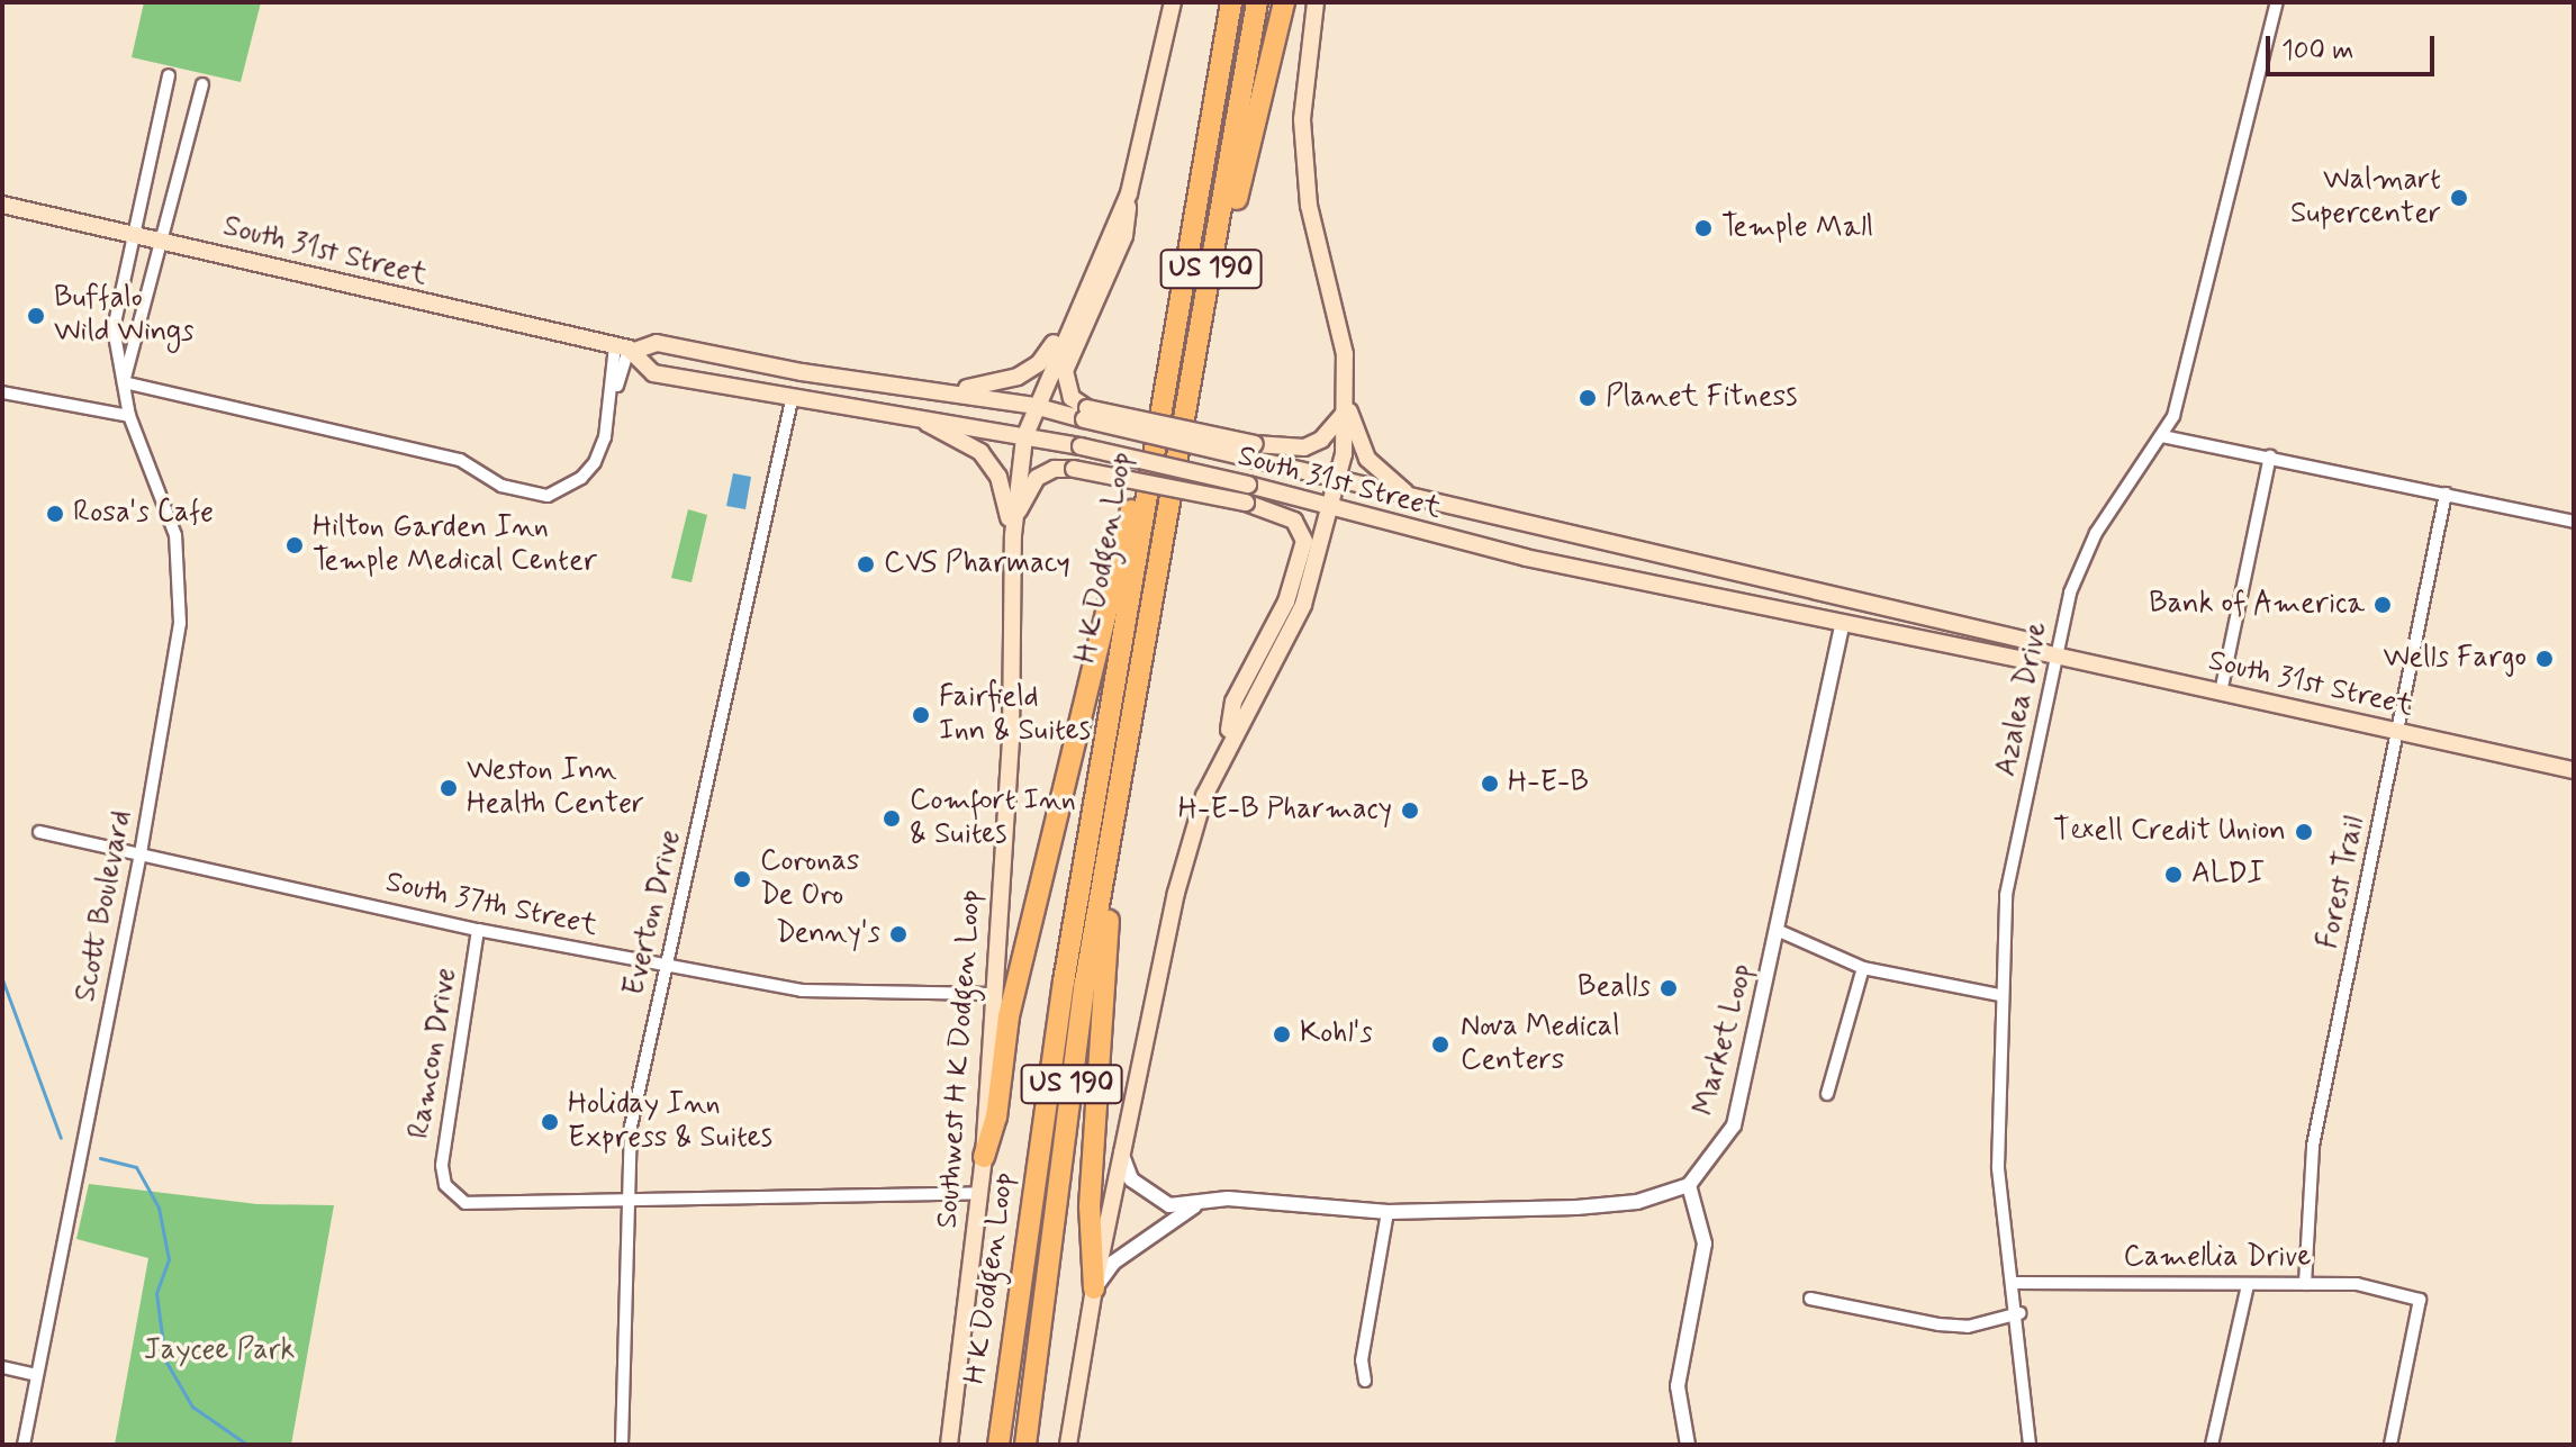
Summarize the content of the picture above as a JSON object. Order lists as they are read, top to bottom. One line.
{"streets":{"highway":["US 190","H K Dodgen Loop"],"main road":["South 31st Street","Southwest H K Dodgen Loop"],"street":["Azalea Drive","Forest Trail","South 37th Street","Scott Boulevard","Everton Drive","Market Loop","Ramcon Drive","Camellia Drive"]},"crossings":[["South 31st Street","Azalea Drive"],["South 31st Street","Forest Trail"],["South 31st Street","Scott Boulevard"],["South 31st Street","Everton Drive"],["South 31st Street","Market Loop"],["South 31st Street","Southwest H K Dodgen Loop"],["Azalea Drive","Camellia Drive"],["Forest Trail","Camellia Drive"],["South 37th Street","Scott Boulevard"],["South 37th Street","Everton Drive"],["South 37th Street","Ramcon Drive"],["South 37th Street","Southwest H K Dodgen Loop"],["Everton Drive","Ramcon Drive"]],"parks":["Jaycee Park"],"places":["Walmart Supercenter","Temple Mall","Buffalo Wild Wings","Planet Fitness","Rosa's Cafe","Hilton Garden Inn Temple Medical Center","CVS Pharmacy","Bank of America","Wells Fargo","Fairfield Inn & Suites","H-E-B","Weston Inn Health Center","H-E-B Pharmacy","Comfort Inn & Suites","Texell Credit Union","ALDI","Coronas De Oro","Denny's","Bealls","Kohl's","Nova Medical Centers","Holiday Inn Express & Suites"],"scale_bar":"100 m"}
